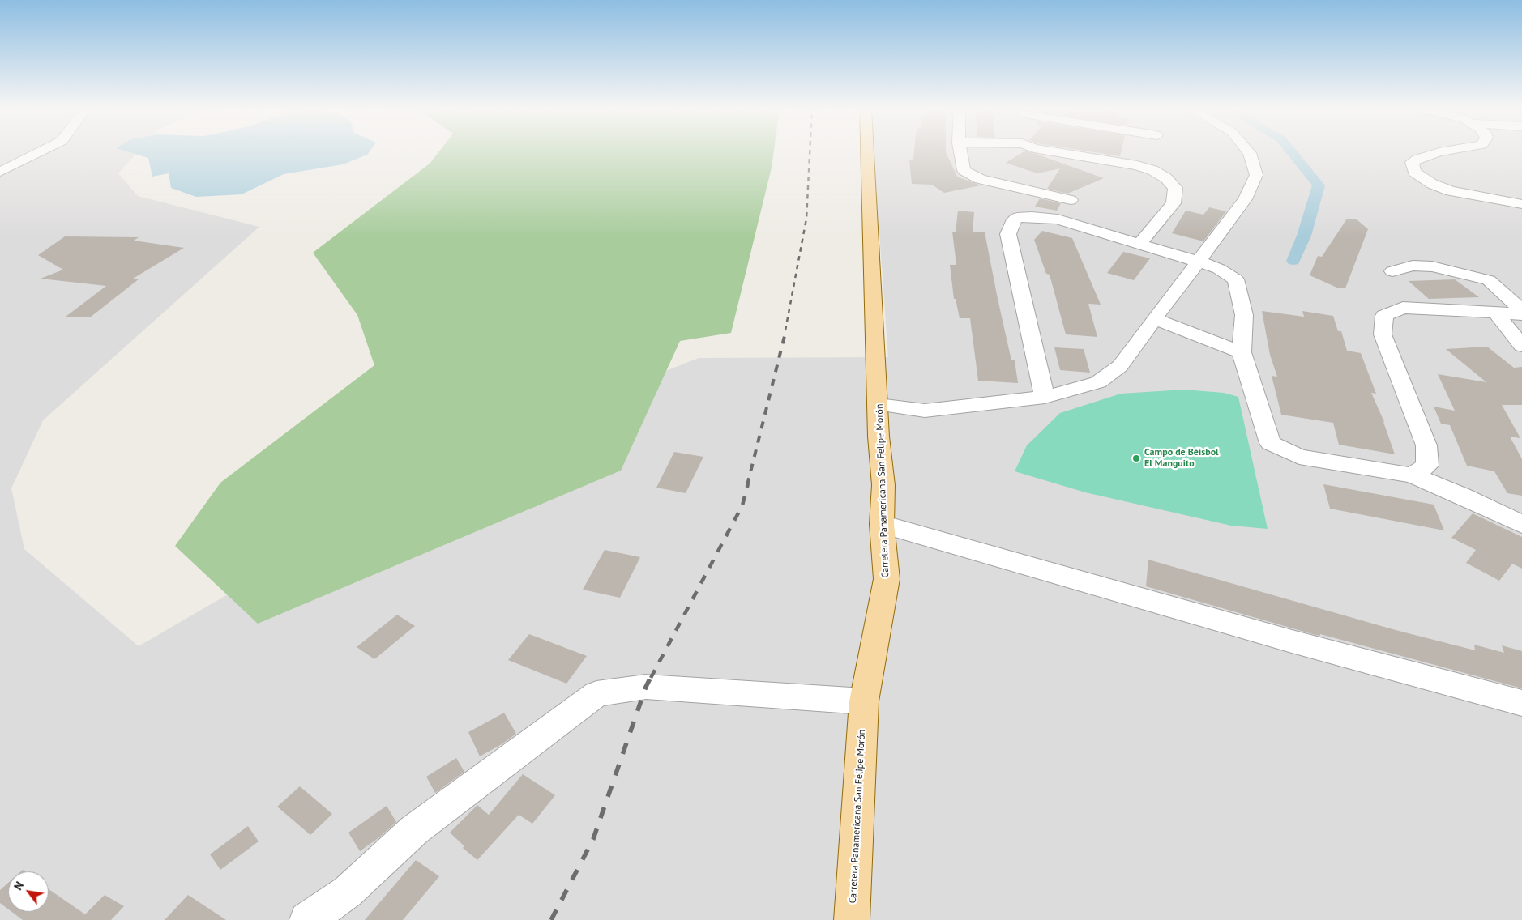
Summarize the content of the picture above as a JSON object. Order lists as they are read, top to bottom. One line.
{"streets":{"main road":["Carretera Panamericana San Felipe Morón"]},"places":["Campo de Béisbol El Manguito"],"north":"top left"}
